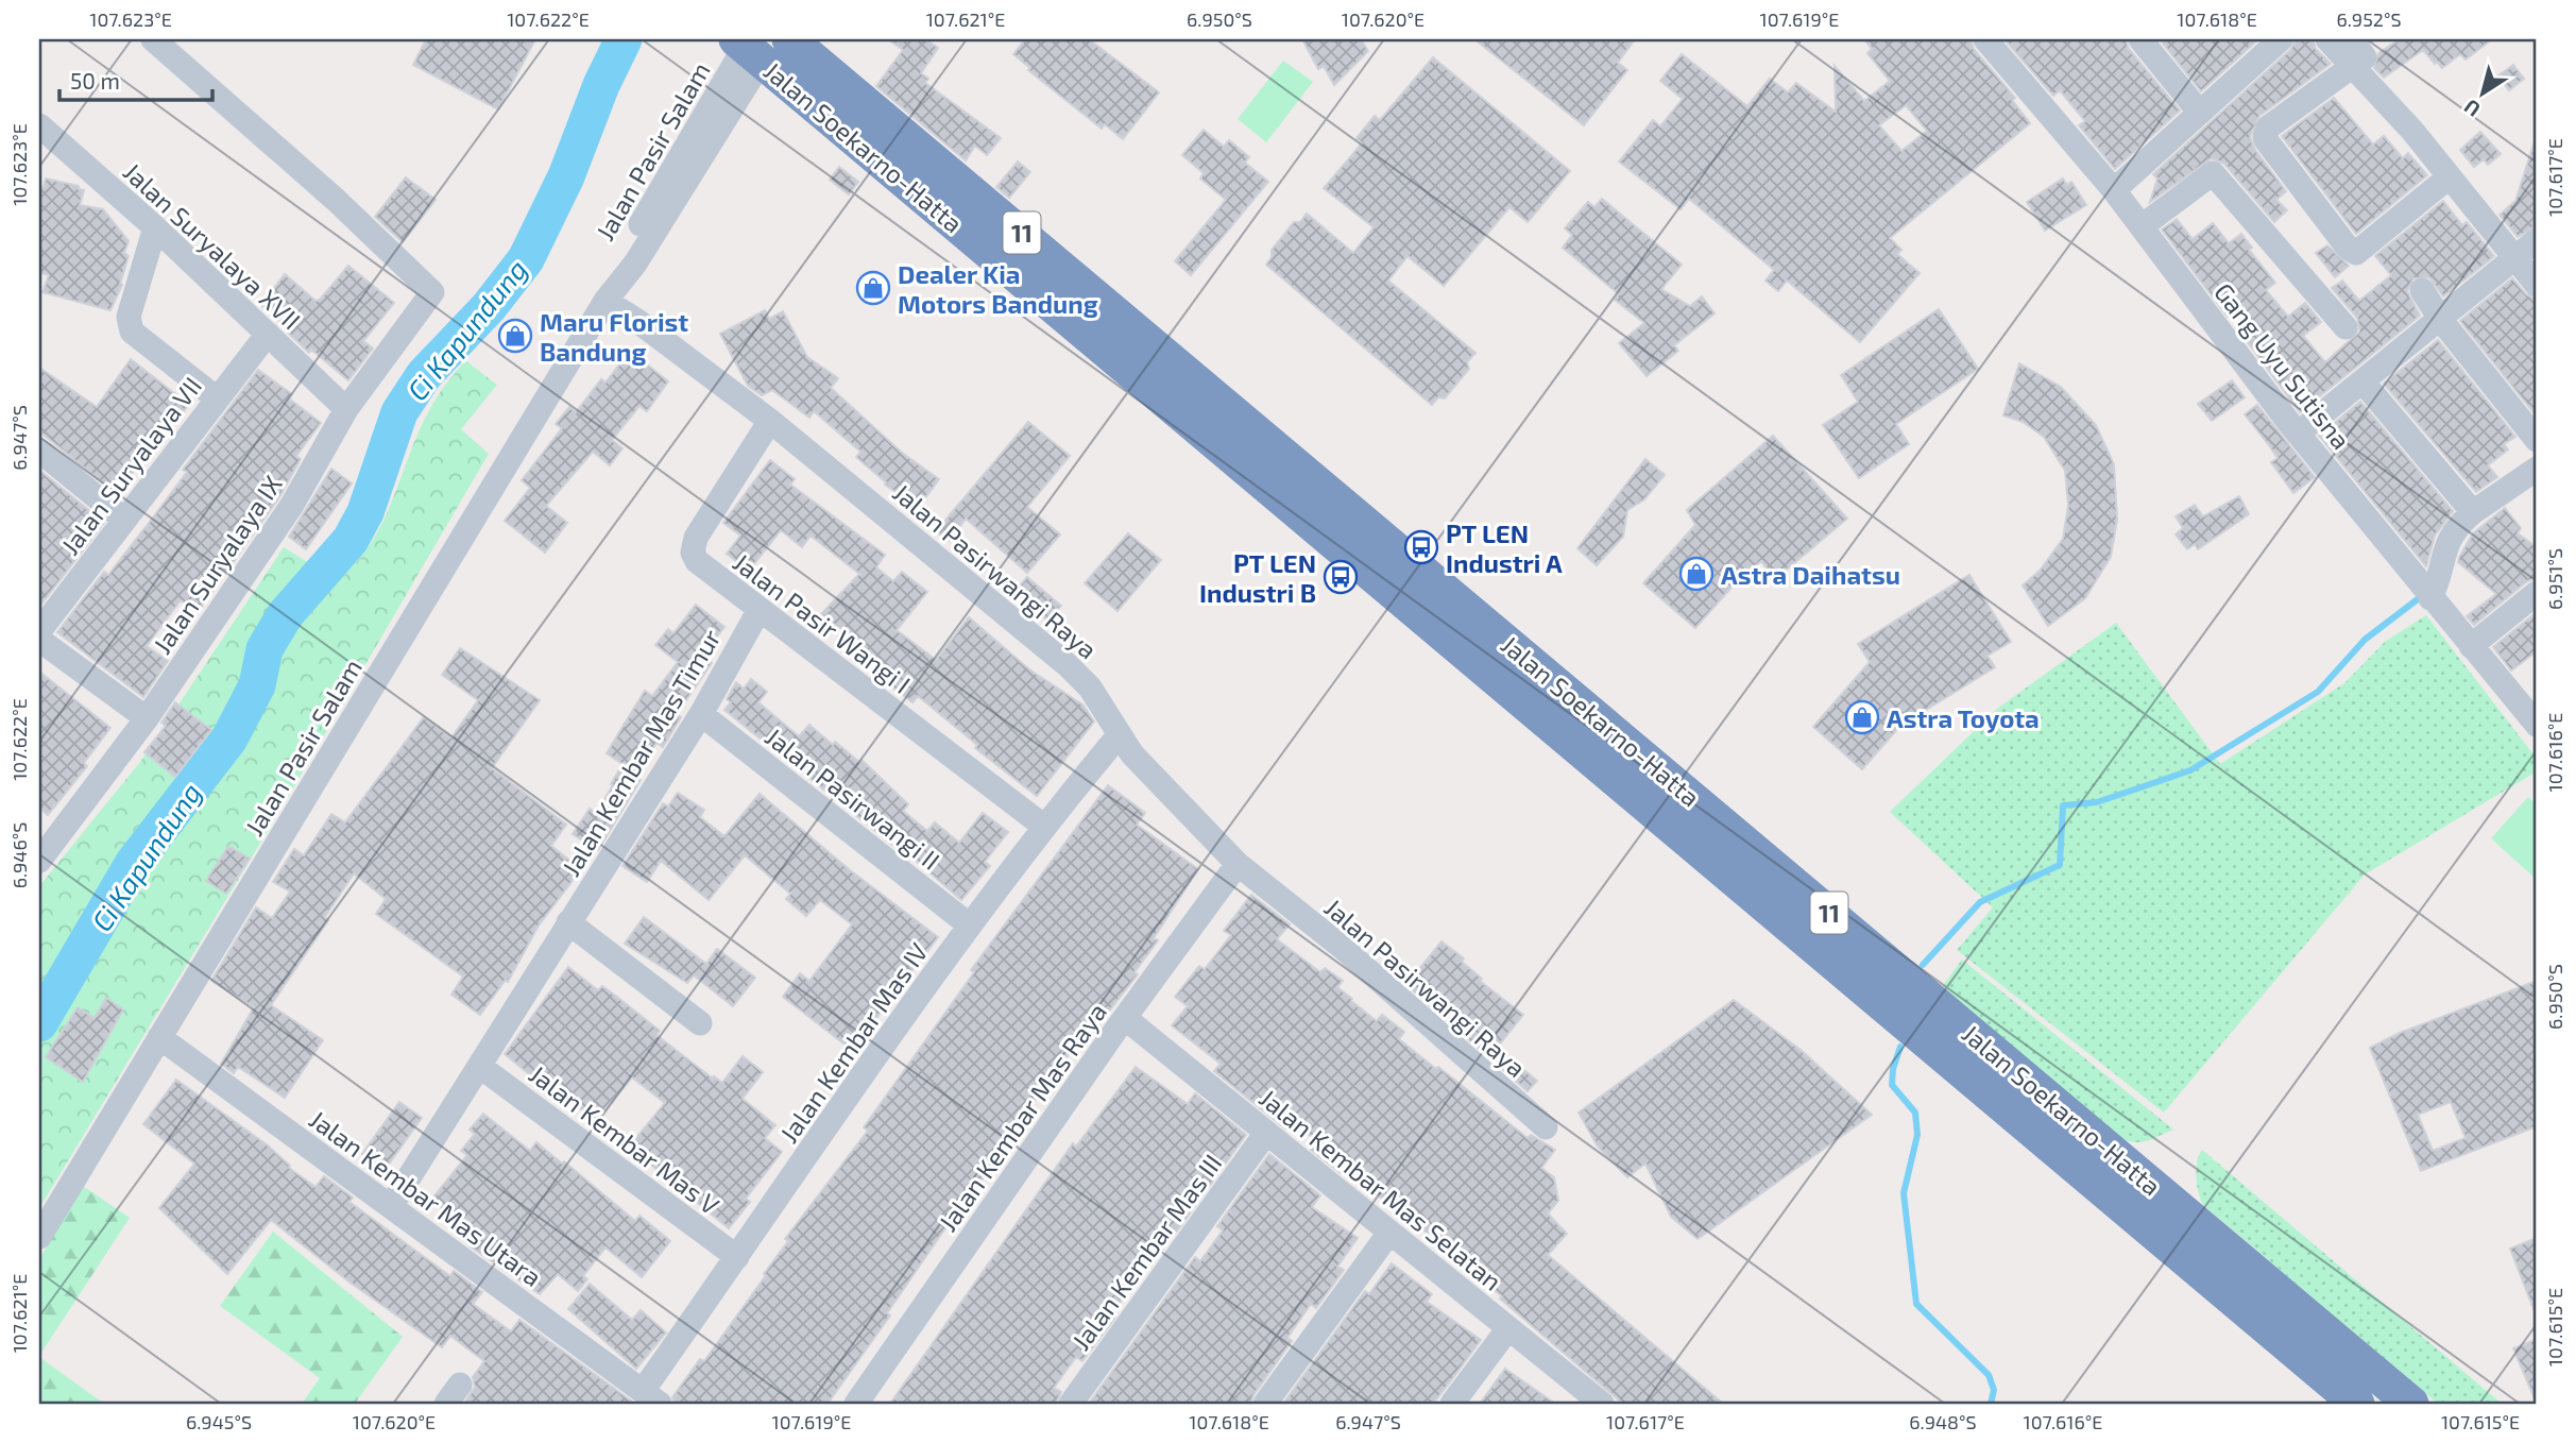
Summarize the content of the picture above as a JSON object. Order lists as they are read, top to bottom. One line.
{"streets":{"highway":["Jalan Soekarno-Hatta","11"],"street":["Jalan Pasir Salam","Jalan Suryalaya XVII","Gang Uyu Sutisna","Jalan Suryalaya VII","Jalan Suryalaya IX","Jalan Pasirwangi Raya","Jalan Pasir Wangi I","Jalan Kembar Mas Timur","Jalan Pasirwangi II","Jalan Kembar Mas IV","Jalan Kembar Mas Raya","Jalan Kembar Mas V","Jalan Kembar Mas Selatan","Jalan Kembar Mas Utara","Jalan Kembar Mas III"]},"crossings":[["Jalan Soekarno-Hatta","Jalan Pasir Salam"],["Jalan Pasir Salam","Jalan Pasirwangi Raya"],["Jalan Pasir Salam","Jalan Kembar Mas Utara"],["Jalan Suryalaya XVII","Jalan Suryalaya VII"],["Jalan Suryalaya XVII","Jalan Suryalaya IX"],["Jalan Pasirwangi Raya","Jalan Pasir Wangi I"],["Jalan Pasirwangi Raya","Jalan Kembar Mas IV"],["Jalan Pasirwangi Raya","Jalan Kembar Mas Raya"],["Jalan Pasir Wangi I","Jalan Kembar Mas Timur"],["Jalan Pasir Wangi I","Jalan Kembar Mas IV"],["Jalan Kembar Mas Timur","Jalan Pasirwangi II"],["Jalan Kembar Mas Timur","Jalan Kembar Mas V"],["Jalan Kembar Mas Timur","Jalan Kembar Mas Utara"],["Jalan Pasirwangi II","Jalan Kembar Mas IV"],["Jalan Kembar Mas IV","Jalan Kembar Mas V"],["Jalan Kembar Mas IV","Jalan Kembar Mas Utara"],["Jalan Kembar Mas Raya","Jalan Kembar Mas Selatan"],["Jalan Kembar Mas Selatan","Jalan Kembar Mas III"]],"water":["Ci Kapundung"],"places":{"shop":["Dealer Kia Motors Bandung","Maru Florist Bandung","Astra Daihatsu","Astra Toyota"],"bus stop":["PT LEN Industri A","PT LEN Industri B"]},"scale_bar":"50 m","north":"bottom left","coordinates":["107.623°E","107.622°E","107.621°E","6.950°S","107.620°E","107.619°E","107.618°E","6.952°S","107.617°E","6.947°S","6.951°S","107.616°E","6.946°S","107.615°E","6.945°S","6.948°S"]}
